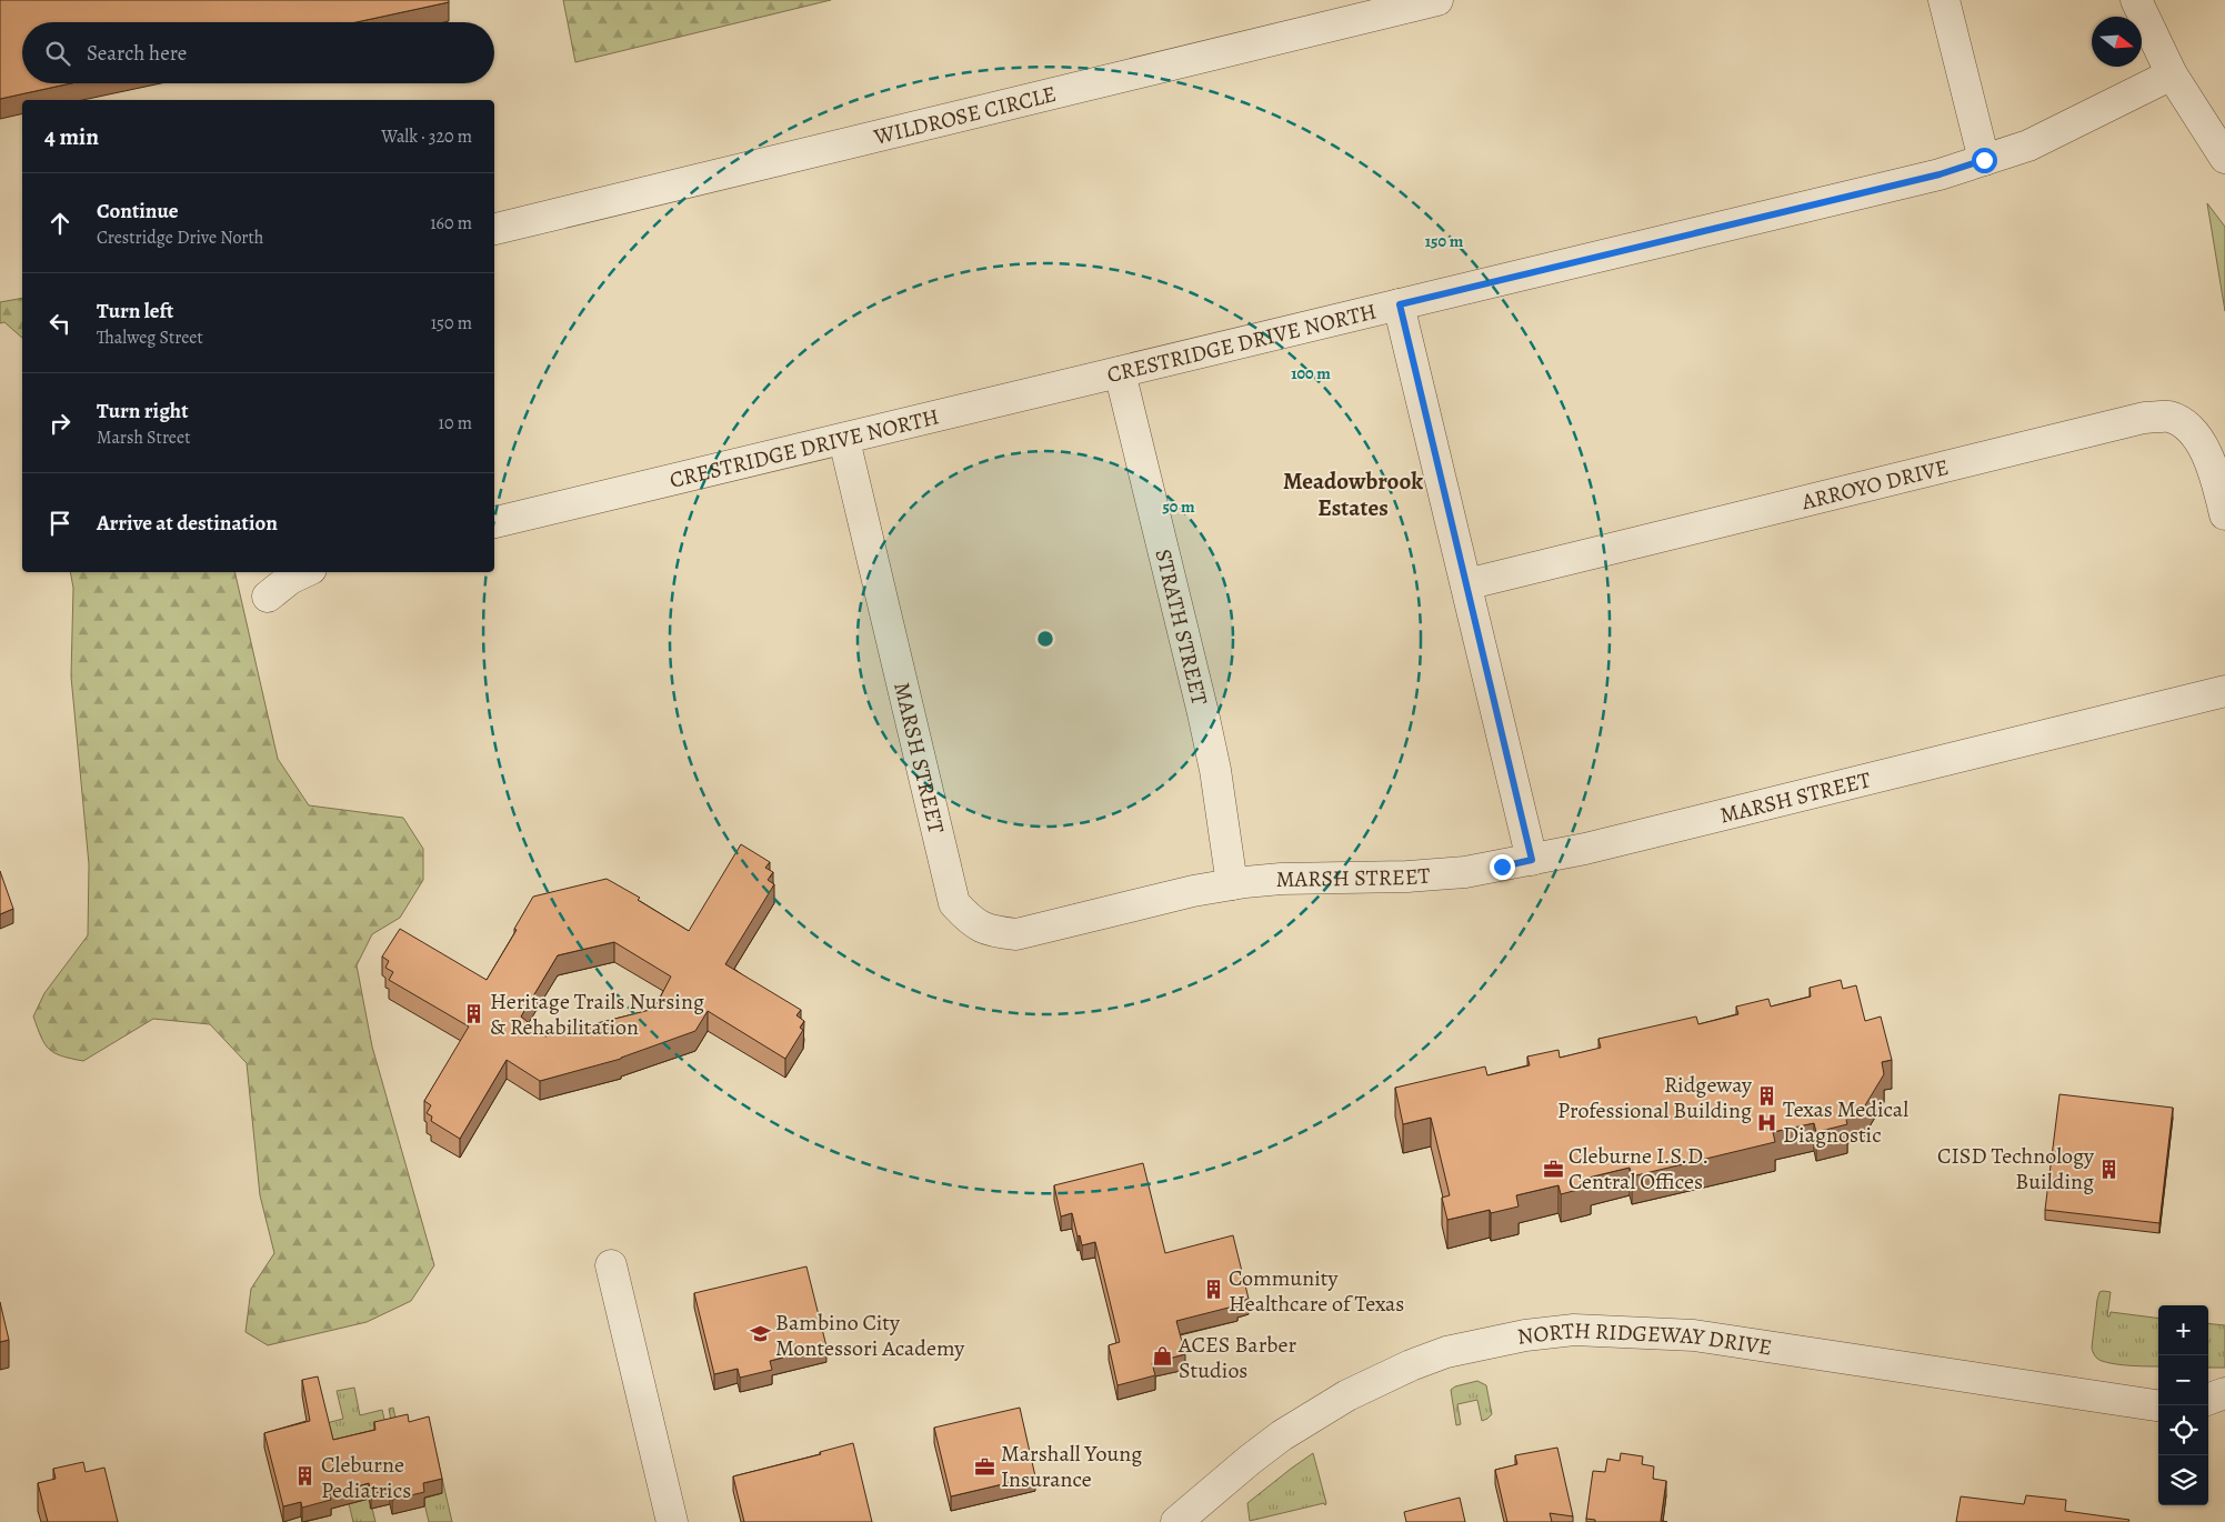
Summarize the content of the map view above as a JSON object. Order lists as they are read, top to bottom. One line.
{"streets":{"street":["WILDROSE CIRCLE","CRESTRIDGE DRIVE NORTH","ARROYO DRIVE","STRATH STREET","MARSH STREET","NORTH RIDGEWAY DRIVE"]},"crossings":[["CRESTRIDGE DRIVE NORTH","STRATH STREET"],["CRESTRIDGE DRIVE NORTH","MARSH STREET"],["STRATH STREET","MARSH STREET"]],"districts":["Meadowbrook Estates"],"places":{"building":["Heritage Trails Nursing & Rehabilitation","Ridgeway Professional Building","CISD Technology Building","Community Healthcare of Texas","Cleburne Pediatrics"],"hospital":["Texas Medical Diagnostic"],"office":["Cleburne I.S.D. Central Offices","Marshall Young Insurance"],"school or university":["Bambino City Montessori Academy"],"shop":["ACES Barber Studios"]},"north":"right","page":{"search":"Search here","heading":["4 min","Walk · 320 m"],"list":[["Continue","Crestridge Drive North","160 m"],["Turn left","Thalweg Street","150 m"],["Turn right","Marsh Street","10 m"],"Arrive at destination"],"map_buttons":["+","−"]},"rings":["150 m","100 m","50 m"]}
